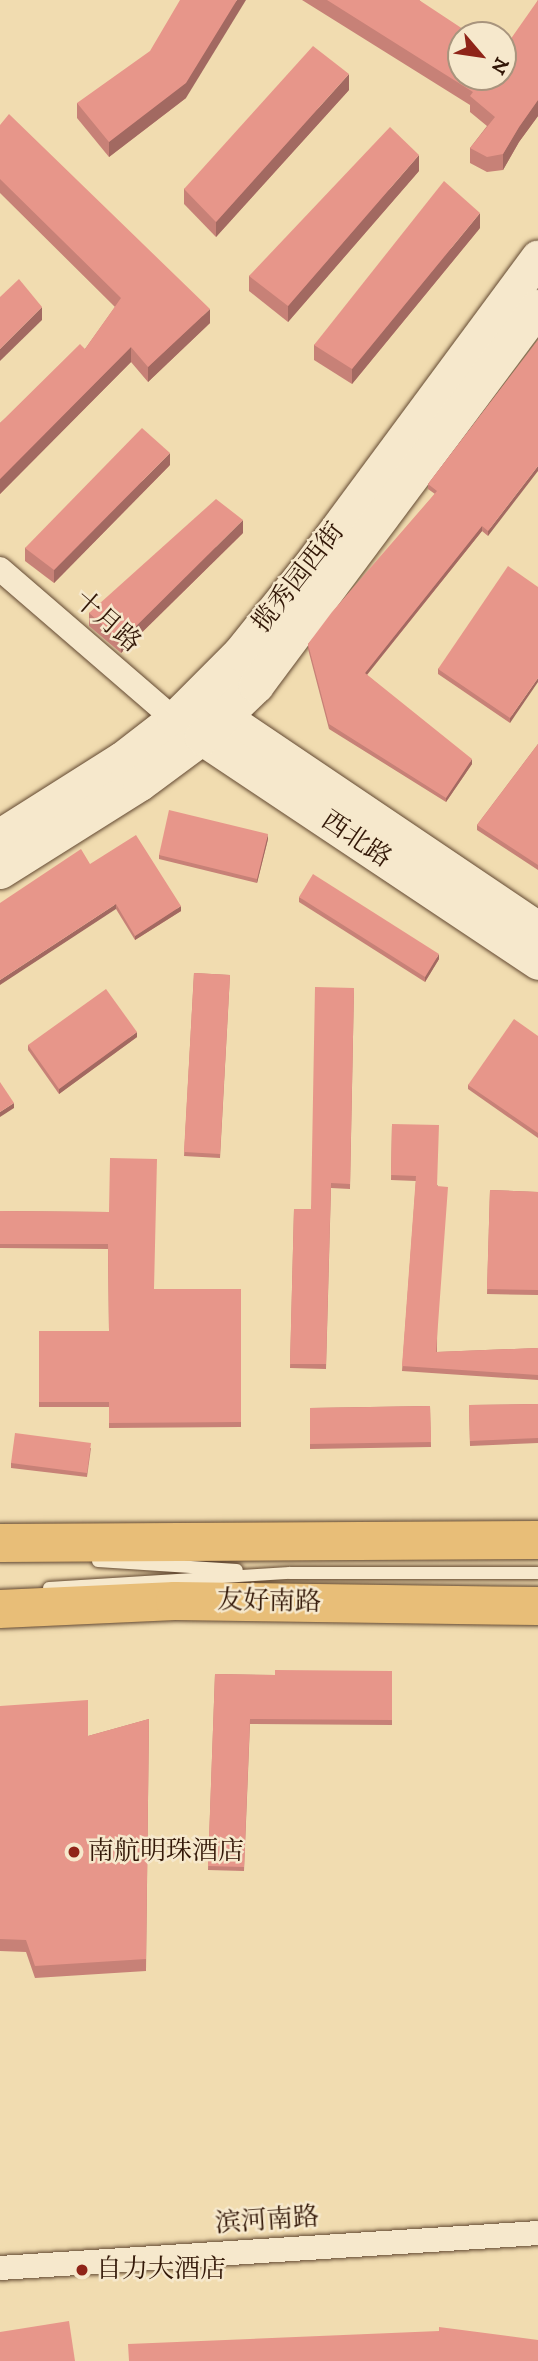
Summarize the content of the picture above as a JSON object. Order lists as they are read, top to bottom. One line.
{"streets":{"main road":["友好南路"],"street":["揽秀园西街","十月路","西北路","滨河南路"]},"crossings":[["揽秀园西街","十月路"],["揽秀园西街","西北路"],["十月路","西北路"]],"places":["南航明珠酒店","自力大酒店"],"north":"bottom right"}
